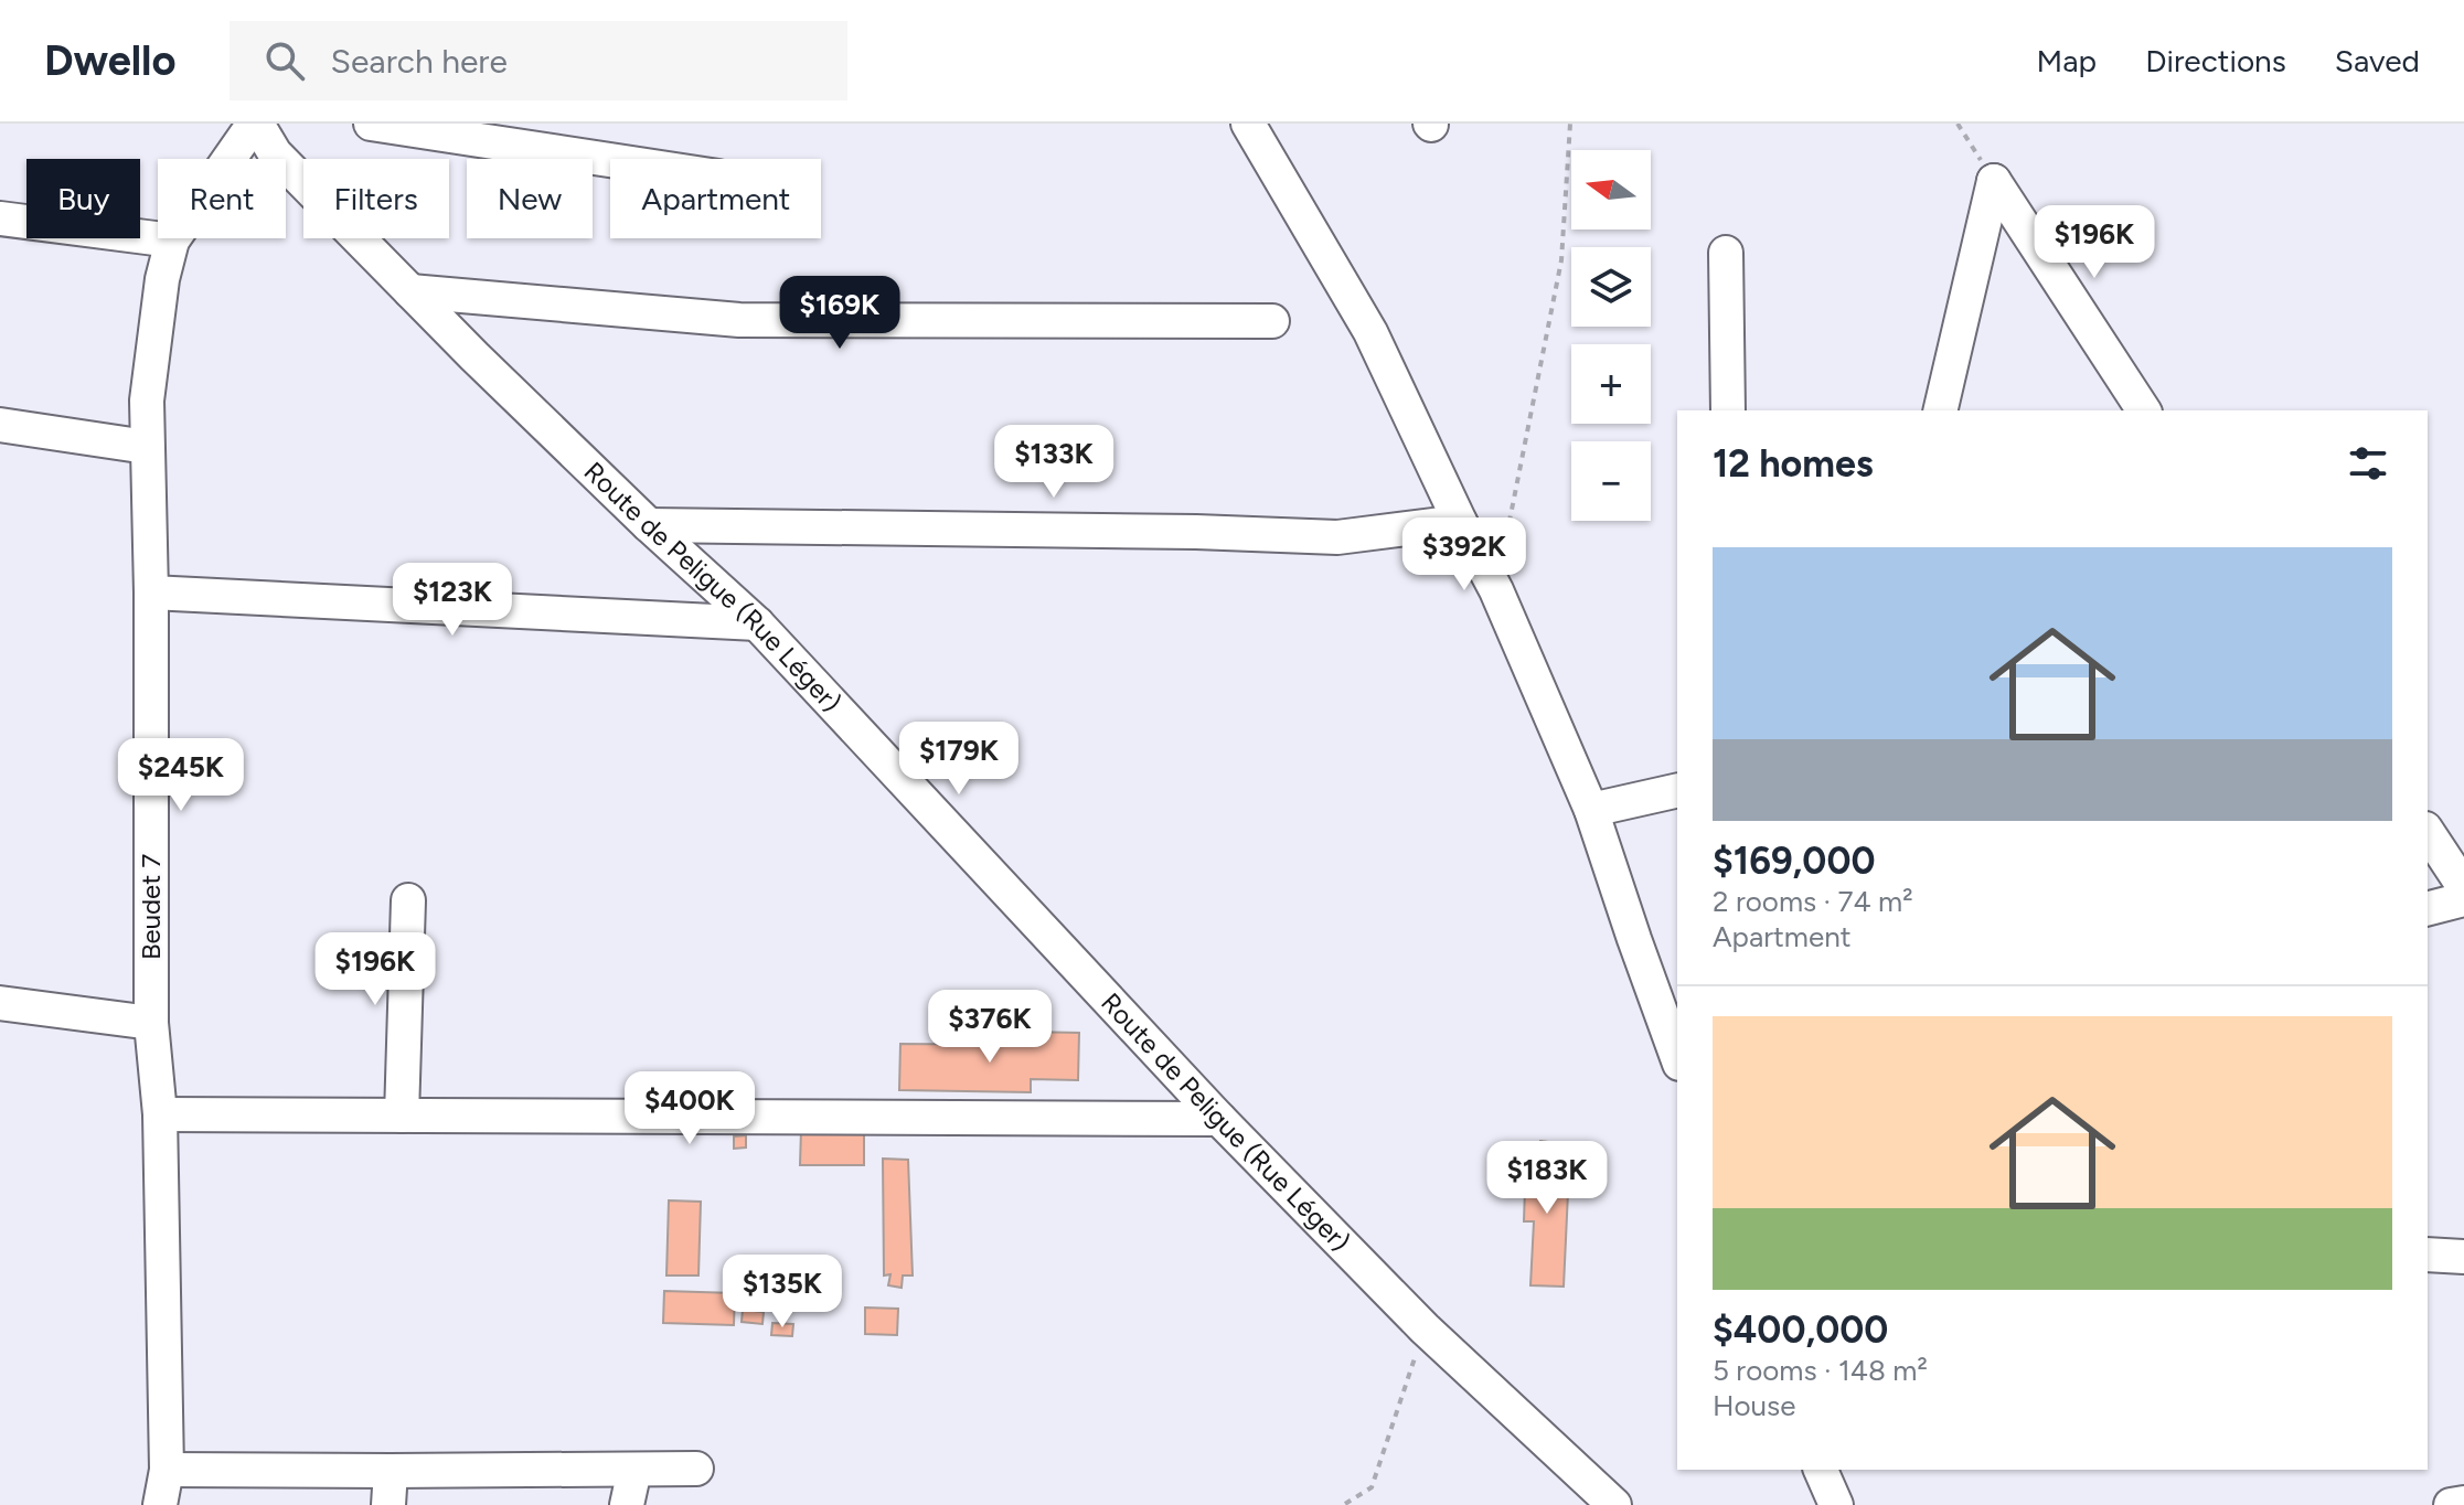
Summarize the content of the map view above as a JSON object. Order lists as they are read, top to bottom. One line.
{"streets":{"street":["Route de Peligue (Rue Léger)","Beudet 7"]},"crossings":[["Route de Peligue (Rue Léger)","Beudet 7"]],"north":"left","page":{"header":"Dwello","search":"Search here","nav":["Map","Directions","Saved"],"map_buttons":["+","−"],"chip":["Buy","Rent","Filters","New","Apartment"],"price":["$196K","$169K","$133K","$392K","$123K","$179K","$245K","$196K","$376K","$400K","$183K","$135K"],"heading":"12 homes","list":[{"name":"$169,000","note":"2 rooms · 74 m² · Apartment"},{"name":"$400,000","note":"5 rooms · 148 m² · House"}]}}
